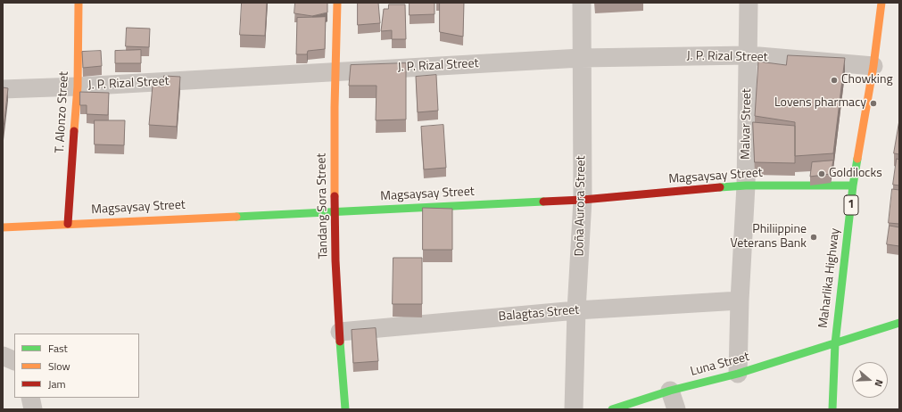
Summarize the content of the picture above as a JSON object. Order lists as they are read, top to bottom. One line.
{"streets":{"street":["J. P. Rizal Street","T. Alonzo Street","Malvar Street","Magsaysay Street","1","Tandang Sora Street","Doña Aurora Street","Maharlika Highway","Balagtas Street","Luna Street"]},"crossings":[["J. P. Rizal Street","T. Alonzo Street"],["J. P. Rizal Street","Malvar Street"],["J. P. Rizal Street","Tandang Sora Street"],["J. P. Rizal Street","Doña Aurora Street"],["J. P. Rizal Street","Maharlika Highway"],["T. Alonzo Street","Magsaysay Street"],["Malvar Street","Magsaysay Street"],["Malvar Street","Balagtas Street"],["Malvar Street","Luna Street"],["Magsaysay Street","Tandang Sora Street"],["Magsaysay Street","Doña Aurora Street"],["Magsaysay Street","Maharlika Highway"],["Tandang Sora Street","Balagtas Street"],["Doña Aurora Street","Balagtas Street"],["Maharlika Highway","Luna Street"]],"places":["Chowking","Lovens pharmacy","Goldilocks","Philiippine Veterans Bank"],"legend":["Fast","Slow","Jam"],"north":"right"}
